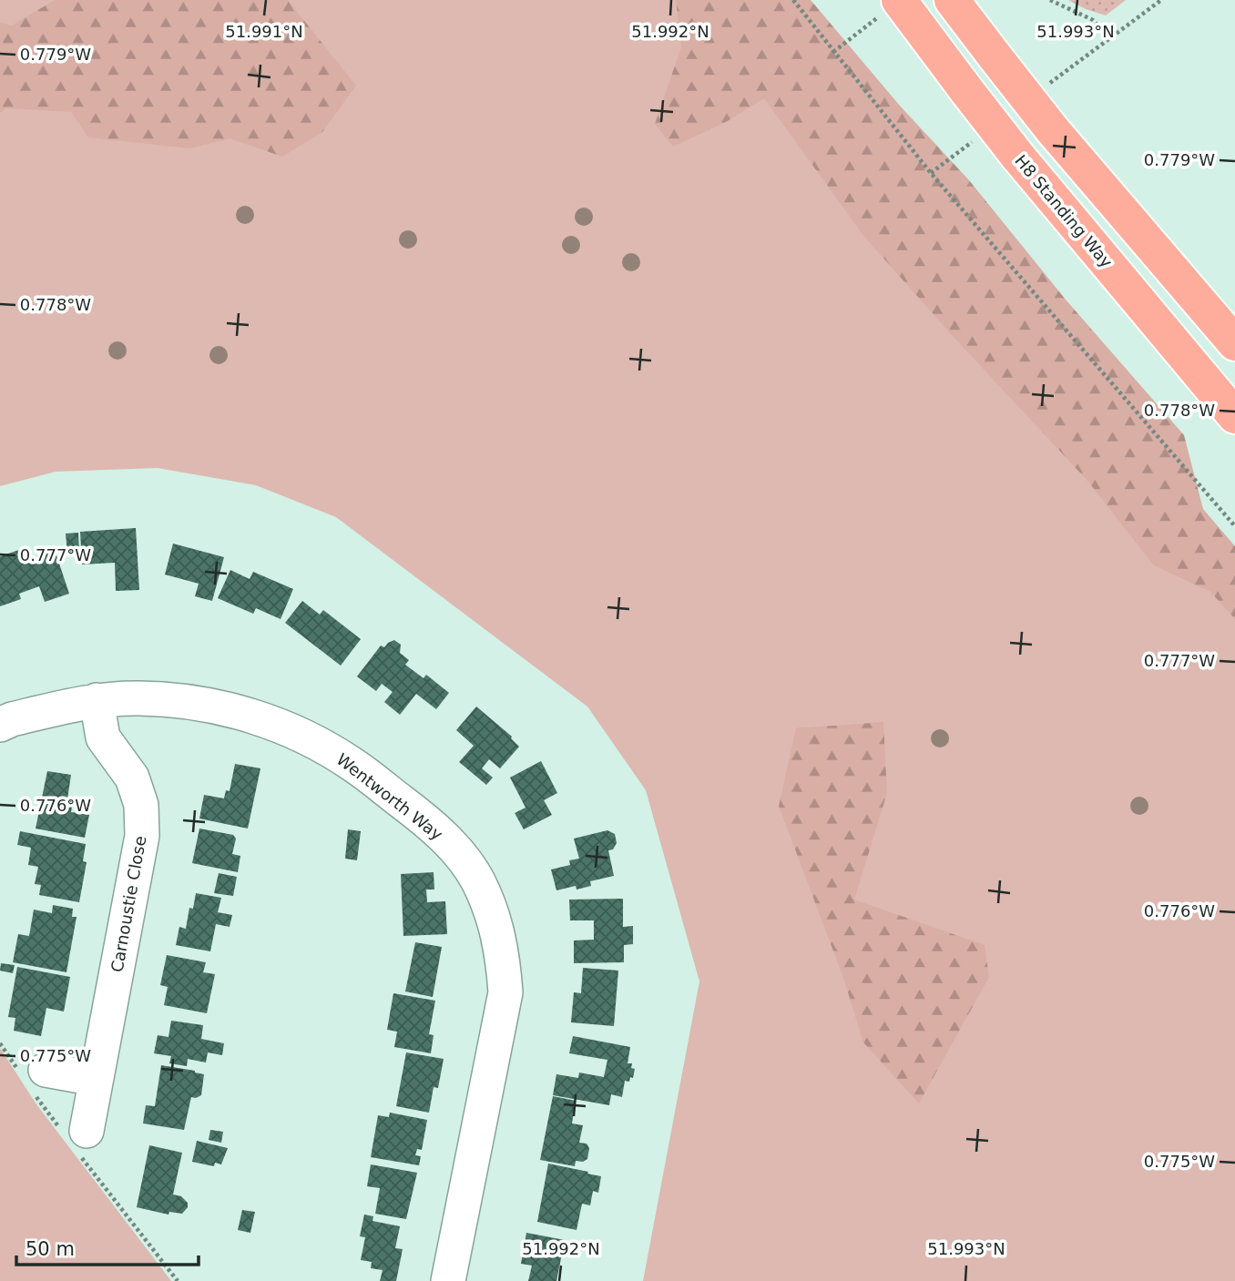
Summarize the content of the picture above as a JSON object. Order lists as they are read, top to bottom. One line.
{"streets":{"highway":["H8 Standing Way"],"street":["Wentworth Way","Carnoustie Close"]},"crossings":[["Wentworth Way","Carnoustie Close"]],"scale_bar":"50 m","coordinates":["51.991°N","51.992°N","51.993°N","0.779°W","0.778°W","0.777°W","0.776°W","0.775°W"]}
